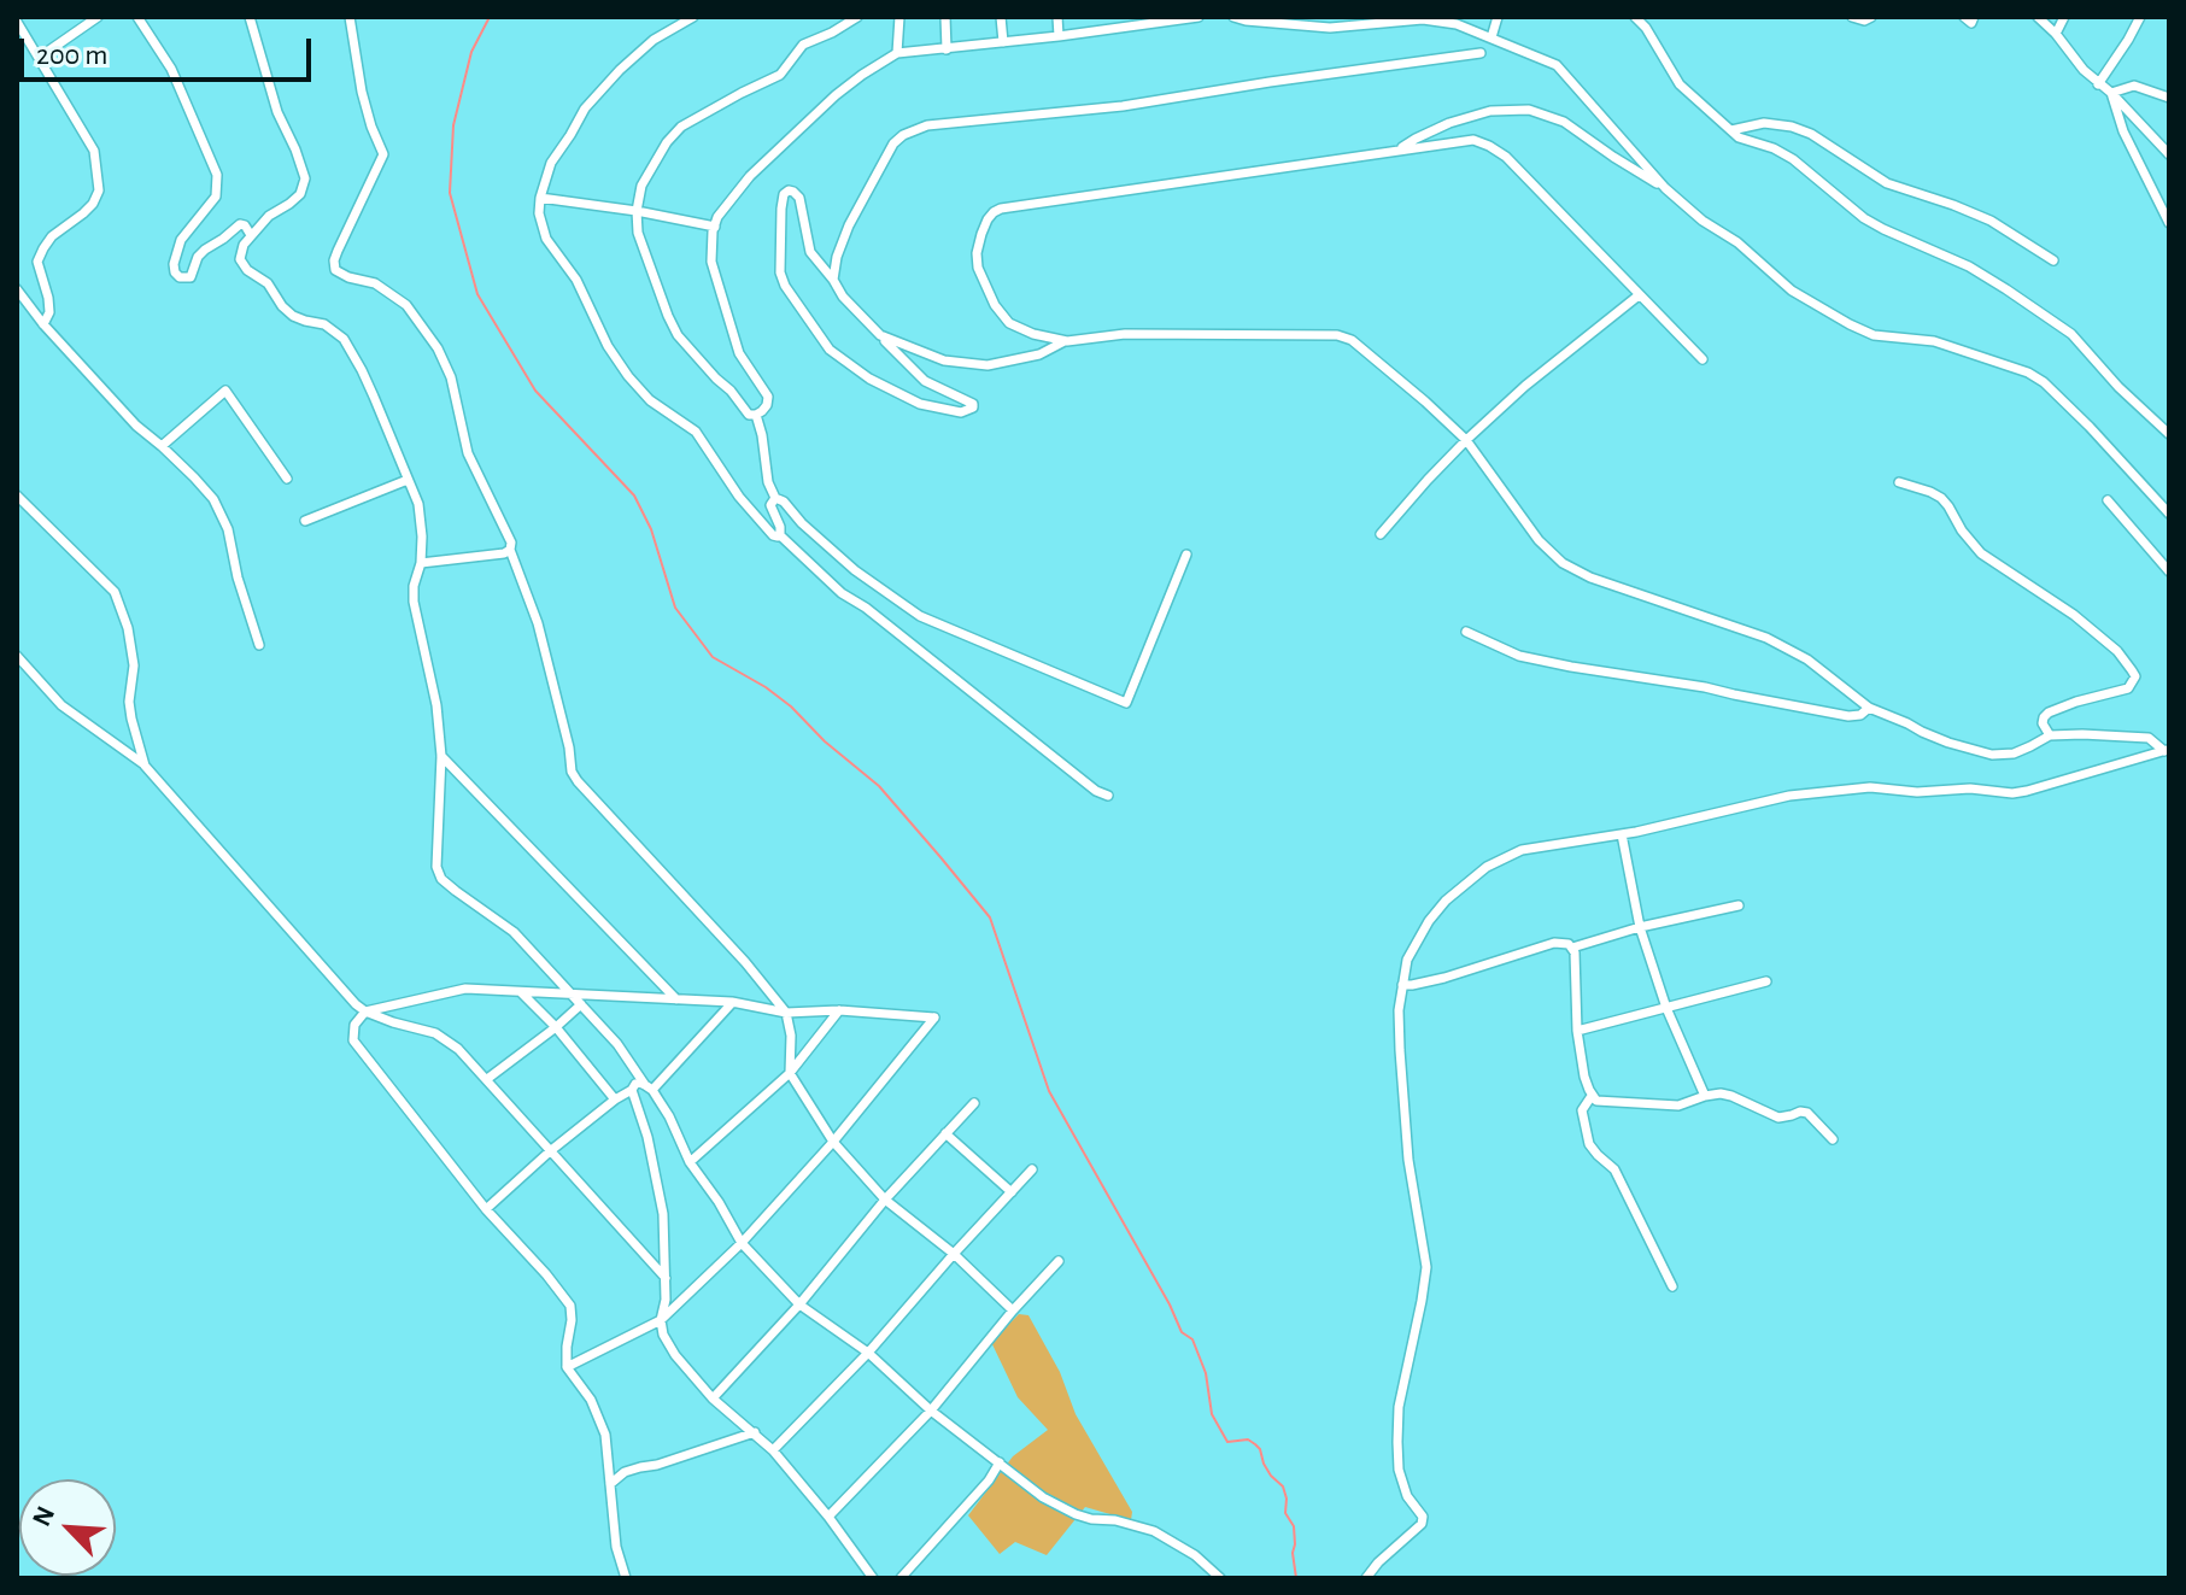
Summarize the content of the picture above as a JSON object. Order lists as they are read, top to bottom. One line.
{"scale_bar":"200 m","north":"top left"}
